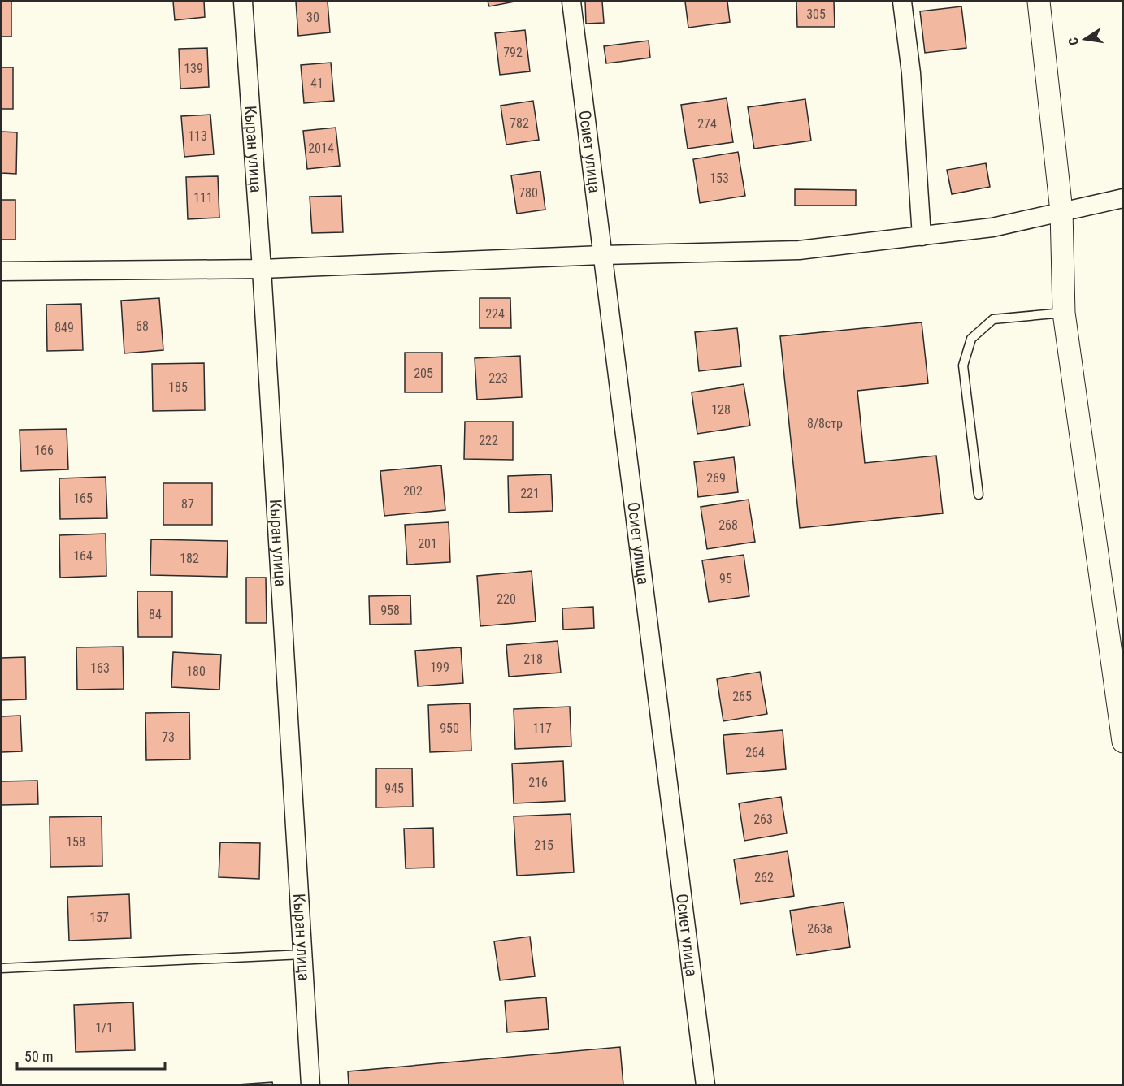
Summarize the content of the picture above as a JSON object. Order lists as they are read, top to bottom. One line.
{"streets":{"street":["Кыран улица","Осиет улица"]},"house_numbers":["305","30","792","139","41","782","274","113","2014","153","780","111","224","68","849","205","223","185","128","8/8стр","222","166","269","202","221","165","87","268","201","164","182","95","220","958","84","218","199","163","180","265","950","117","73","264","216","945","263","158","215","262","157","263а","1/1"],"scale_bar":"50 m","north":"left"}
